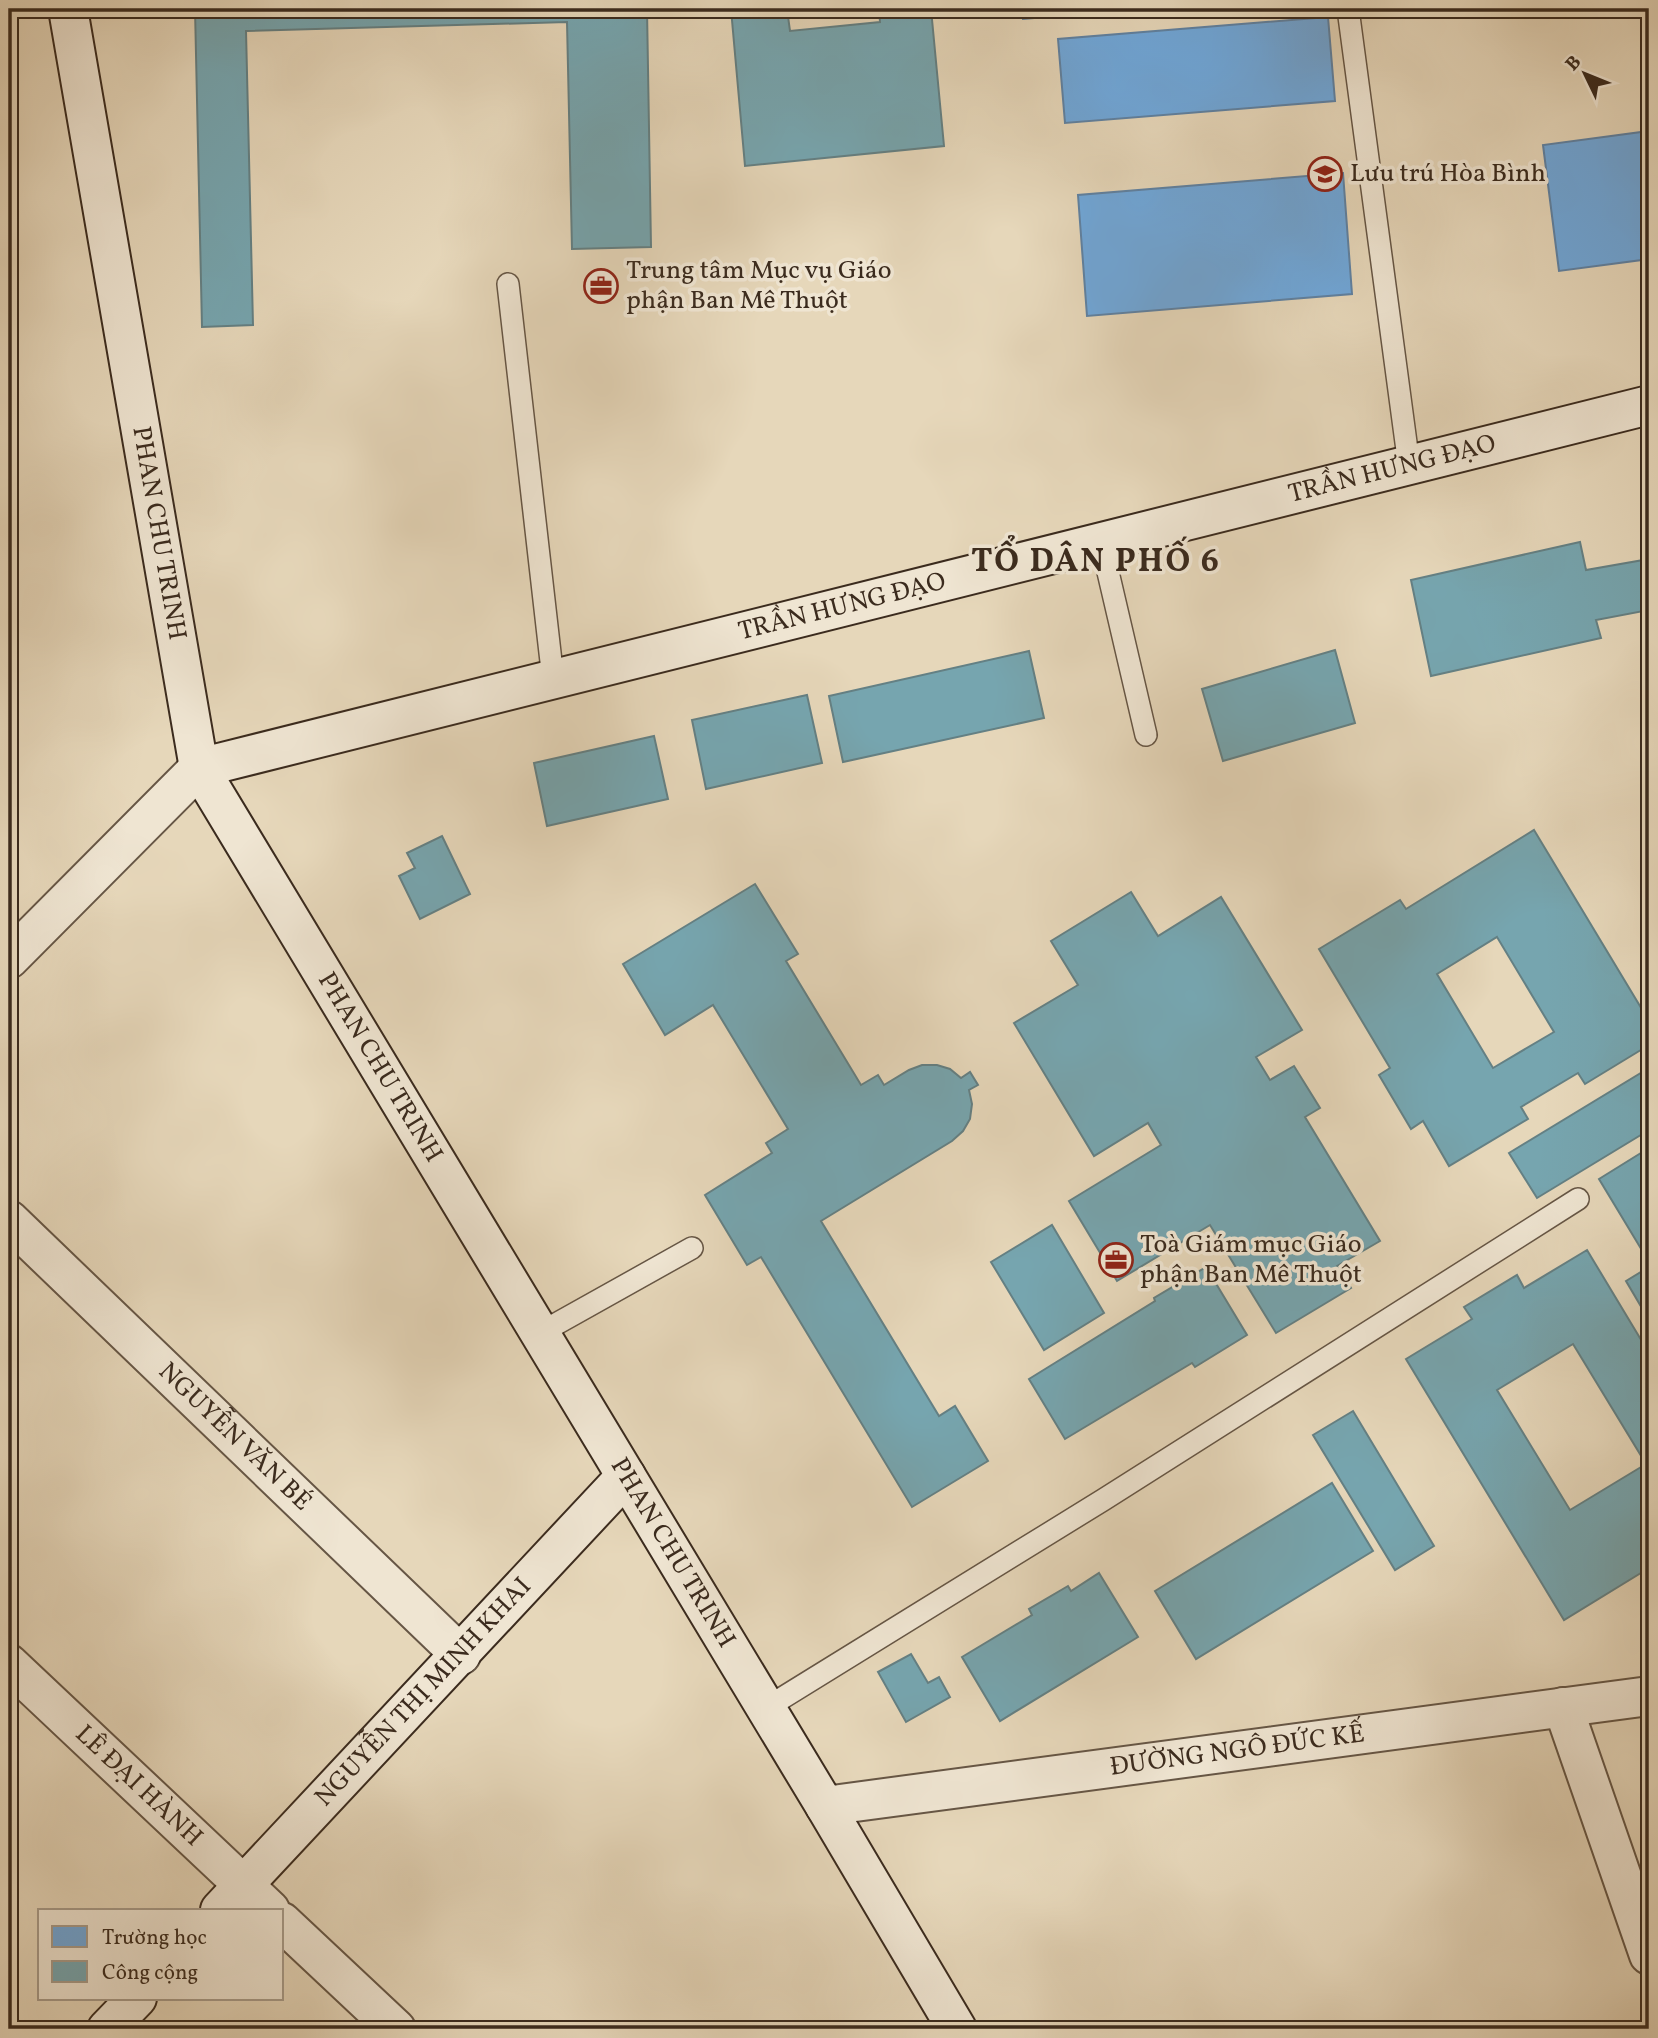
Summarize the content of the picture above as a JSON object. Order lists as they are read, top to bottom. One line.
{"streets":{"street":["TRẦN HƯNG ĐẠO","PHAN CHU TRINH","NGUYỄN VĂN BÉ","NGUYỄN THỊ MINH KHAI","ĐƯỜNG NGÔ ĐỨC KẾ","LÊ ĐẠI HÀNH"]},"crossings":[["TRẦN HƯNG ĐẠO","PHAN CHU TRINH"],["PHAN CHU TRINH","NGUYỄN THỊ MINH KHAI"],["PHAN CHU TRINH","ĐƯỜNG NGÔ ĐỨC KẾ"],["NGUYỄN VĂN BÉ","NGUYỄN THỊ MINH KHAI"],["NGUYỄN THỊ MINH KHAI","LÊ ĐẠI HÀNH"]],"districts":["TỔ DÂN PHỐ 6"],"places":{"school or university":["Lưu trú Hòa Bình"],"office":["Trung tâm Mục vụ Giáo phận Ban Mê Thuột","Toà Giám mục Giáo phận Ban Mê Thuột"]},"legend":["Trường học","Công cộng"],"north":"top left"}
